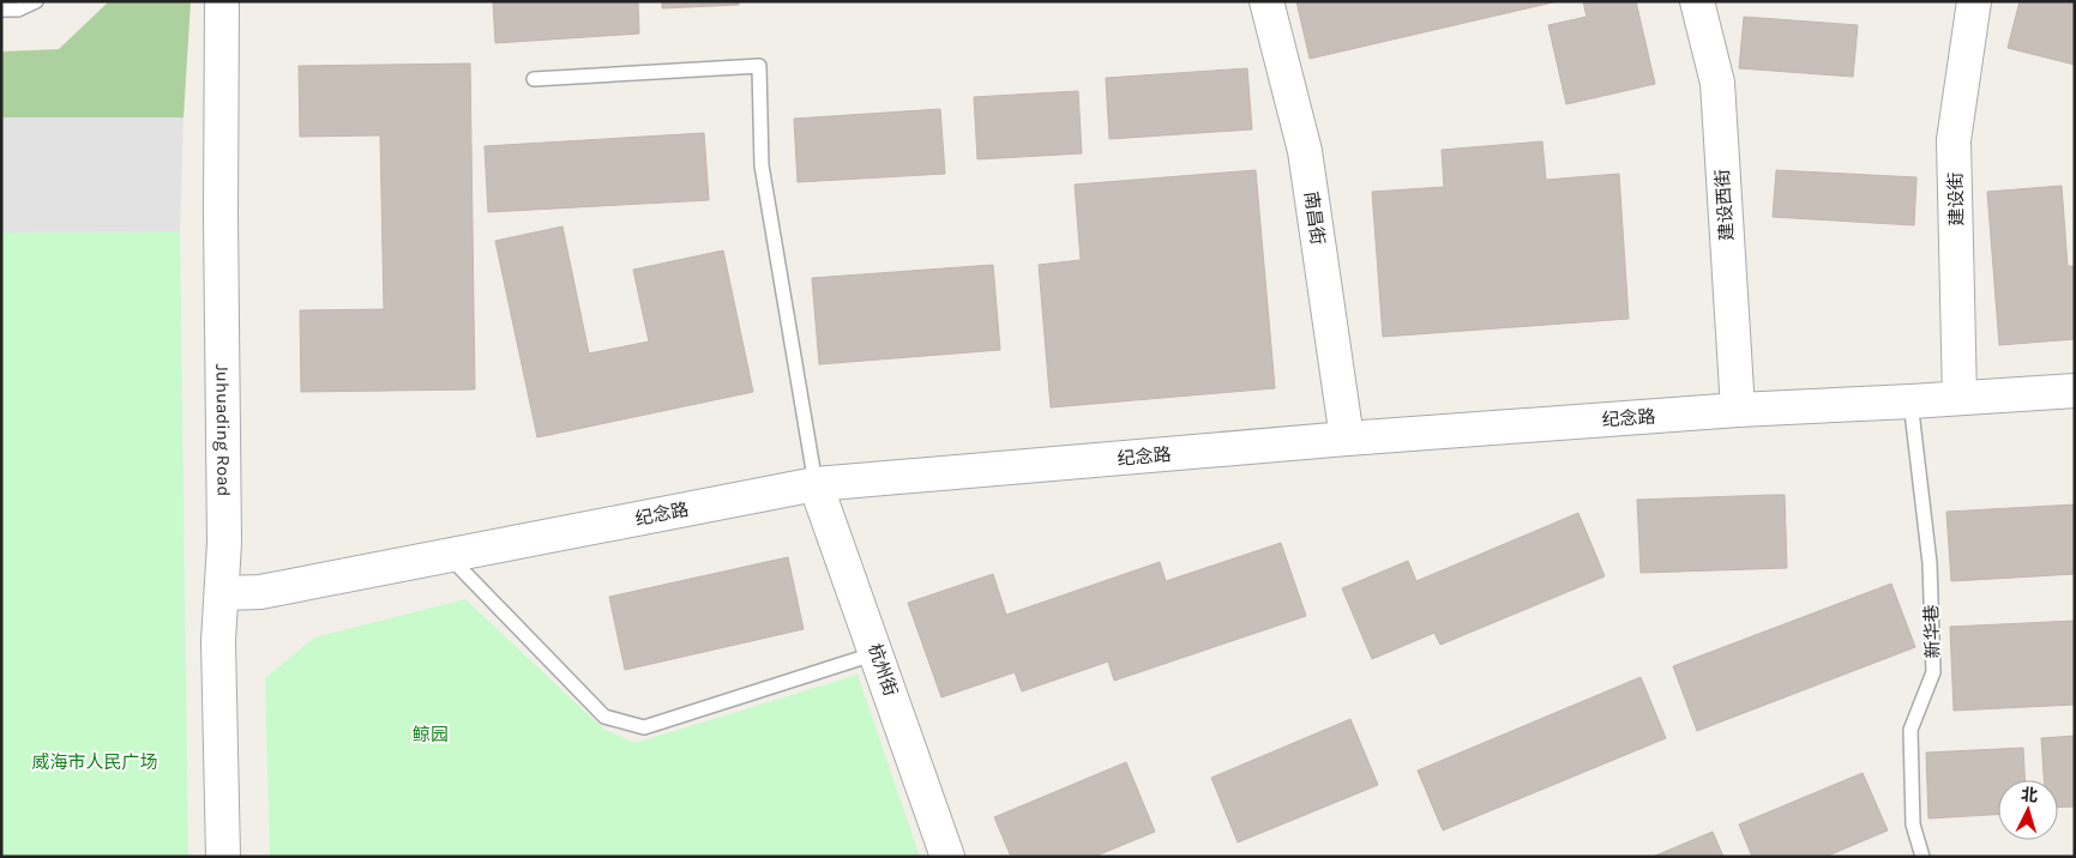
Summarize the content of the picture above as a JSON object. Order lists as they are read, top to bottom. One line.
{"streets":{"street":["建设街","建设西街","南昌街","纪念路","Juhuading Road","杭州街"],"lane":["新华巷"]},"crossings":[["建设街","纪念路"],["建设西街","纪念路"],["南昌街","纪念路"],["纪念路","Juhuading Road"],["纪念路","新华巷"],["纪念路","杭州街"]],"parks":["鲸园","威海市人民广场"],"north":"top"}
